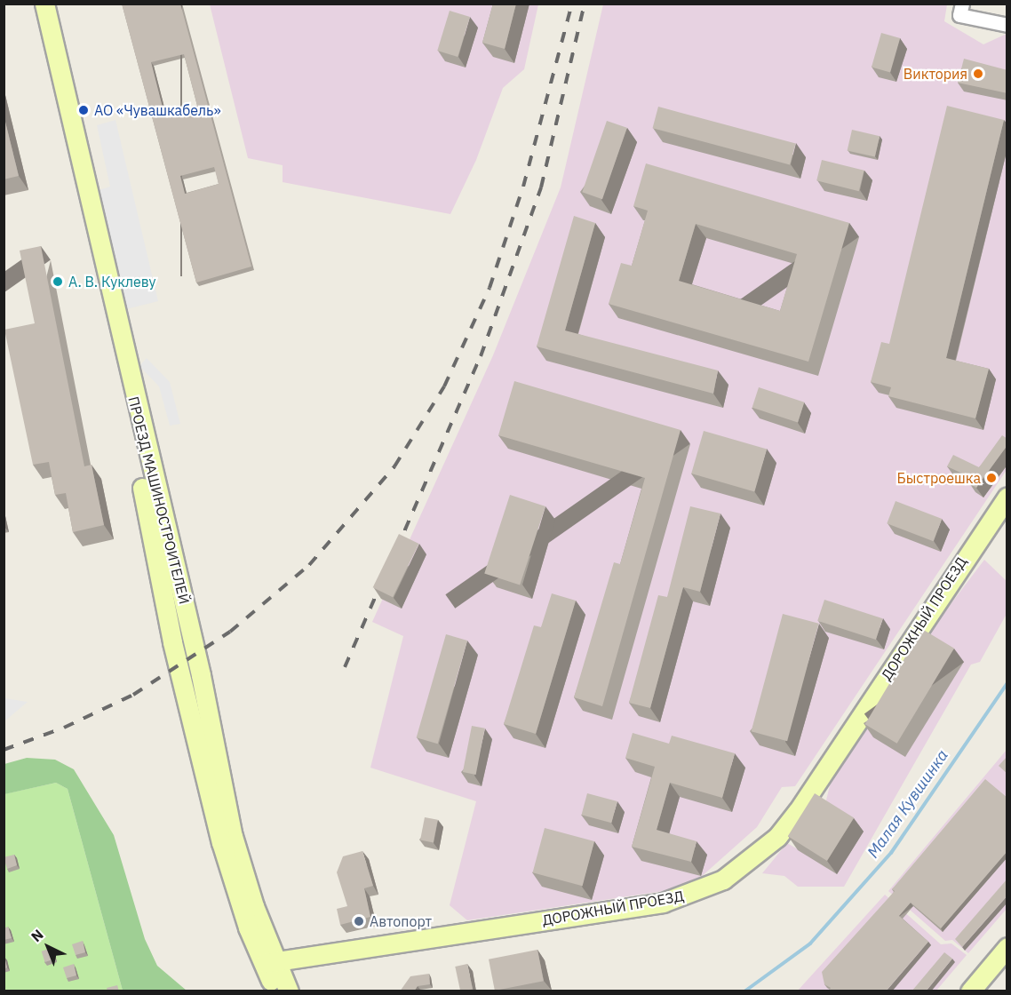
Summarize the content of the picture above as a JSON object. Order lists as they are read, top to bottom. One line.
{"streets":{"main road":["ПРОЕЗД МАШИНОСТРОИТЕЛЕЙ","ДОРОЖНЫЙ ПРОЕЗД"]},"crossings":[["ПРОЕЗД МАШИНОСТРОИТЕЛЕЙ","ДОРОЖНЫЙ ПРОЕЗД"]],"water":["Малая Кувшинка"],"places":["Виктория","АО «Чувашкабель»","А. В. Куклеву","Быстроешка","Автопорт"],"north":"top left"}
